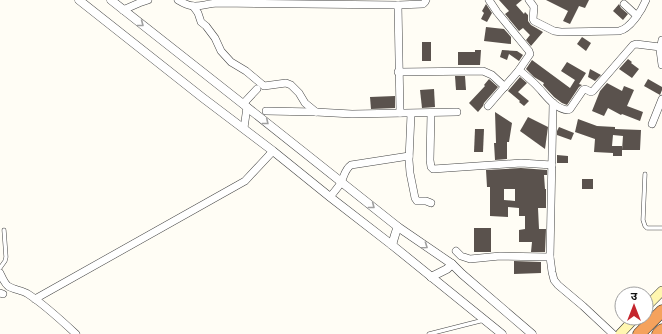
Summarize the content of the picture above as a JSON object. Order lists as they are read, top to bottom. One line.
{"north":"top"}
